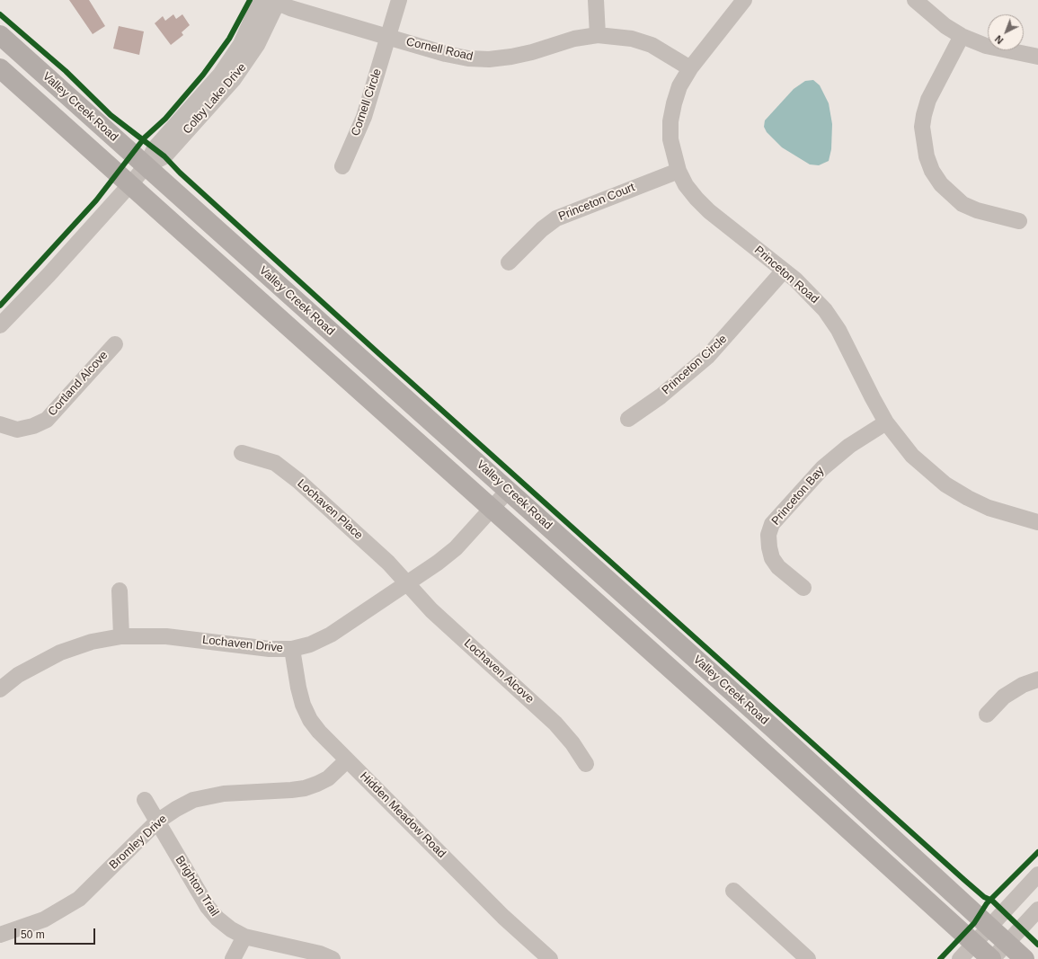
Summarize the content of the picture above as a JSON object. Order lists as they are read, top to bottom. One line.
{"streets":{"main road":["Valley Creek Road"],"street":["Cornell Road","Colby Lake Drive","Cornell Circle","Princeton Court","Princeton Road","Princeton Circle","Cortland Alcove","Princeton Bay","Lochaven Place","Lochaven Drive","Lochaven Alcove","Hidden Meadow Road","Bromley Drive","Brighton Trail"]},"crossings":[["Cornell Road","Colby Lake Drive"],["Cornell Road","Cornell Circle"],["Cornell Road","Princeton Road"],["Colby Lake Drive","Valley Creek Road"],["Valley Creek Road","Lochaven Drive"],["Princeton Court","Princeton Road"],["Princeton Road","Princeton Circle"],["Princeton Road","Princeton Bay"],["Lochaven Place","Lochaven Drive"],["Lochaven Place","Lochaven Alcove"],["Lochaven Drive","Lochaven Alcove"],["Lochaven Drive","Hidden Meadow Road"],["Hidden Meadow Road","Bromley Drive"],["Bromley Drive","Brighton Trail"]],"scale_bar":"50 m","north":"bottom left"}
